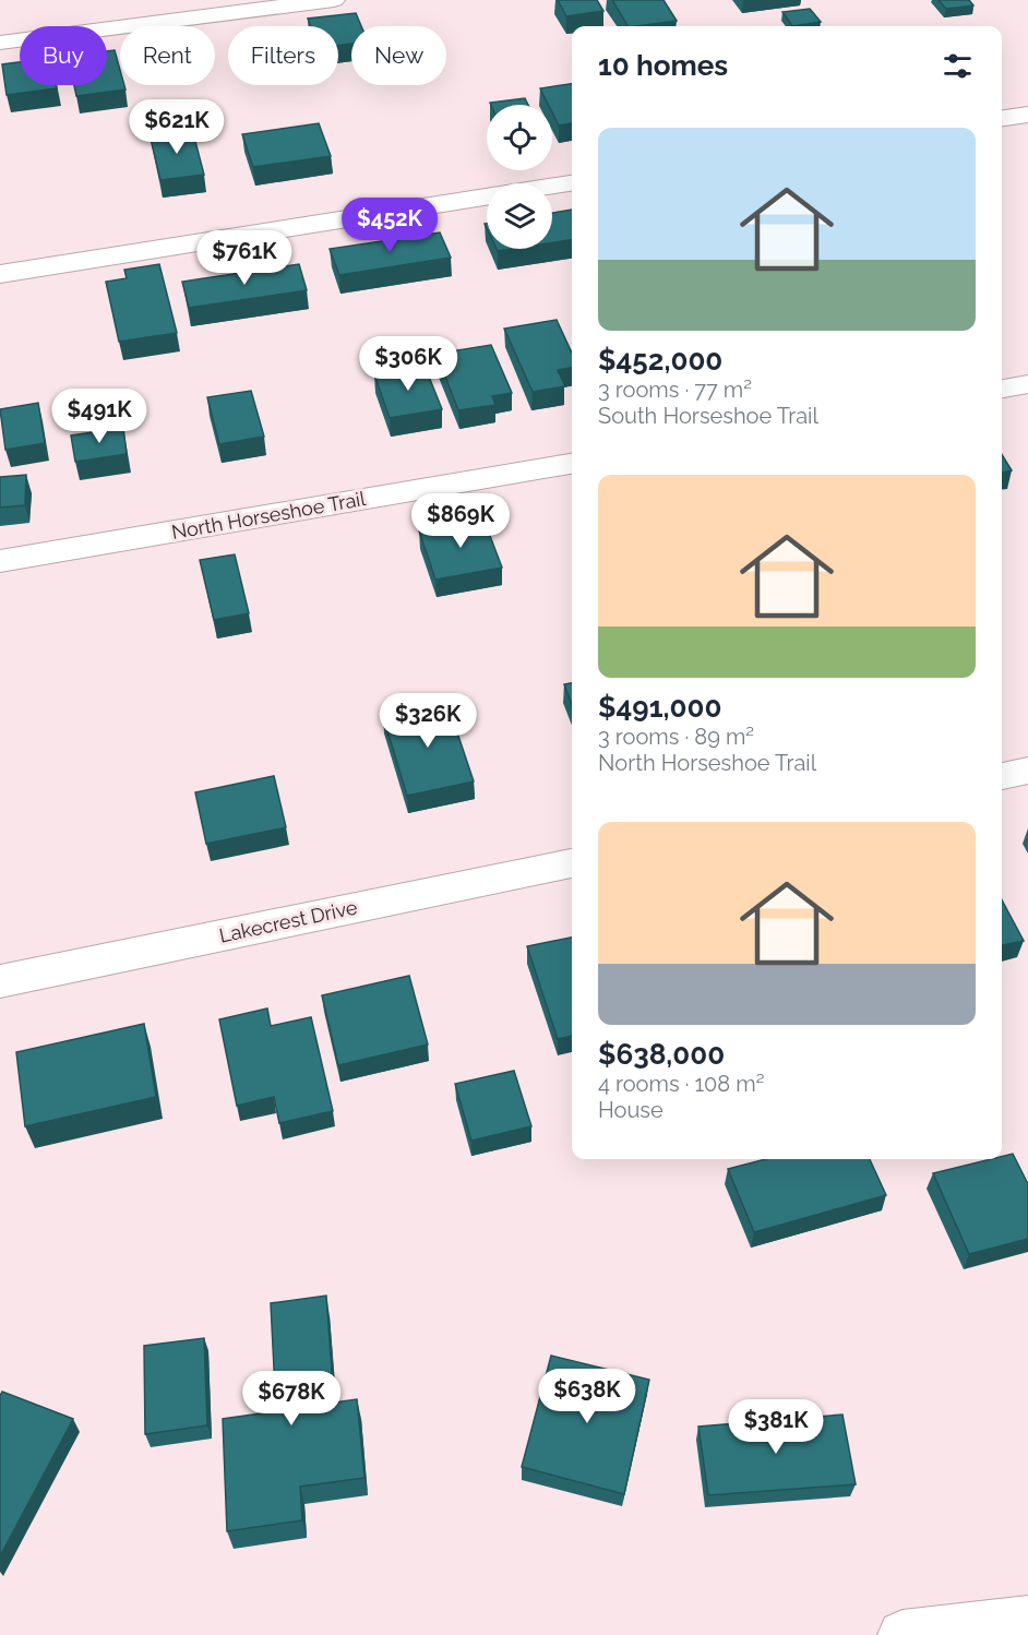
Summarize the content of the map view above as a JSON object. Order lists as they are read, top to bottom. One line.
{"streets":{"street":["North Horseshoe Trail","Lakecrest Drive"]},"page":{"chip":["Buy","Rent","Filters","New"],"heading":"10 homes","price":["$621K","$452K","$761K","$306K","$491K","$869K","$326K","$638K","$678K","$381K"],"list":[{"name":"$452,000","note":"3 rooms · 77 m² · South Horseshoe Trail"},{"name":"$491,000","note":"3 rooms · 89 m² · North Horseshoe Trail"},{"name":"$638,000","note":"4 rooms · 108 m² · House"}]}}
